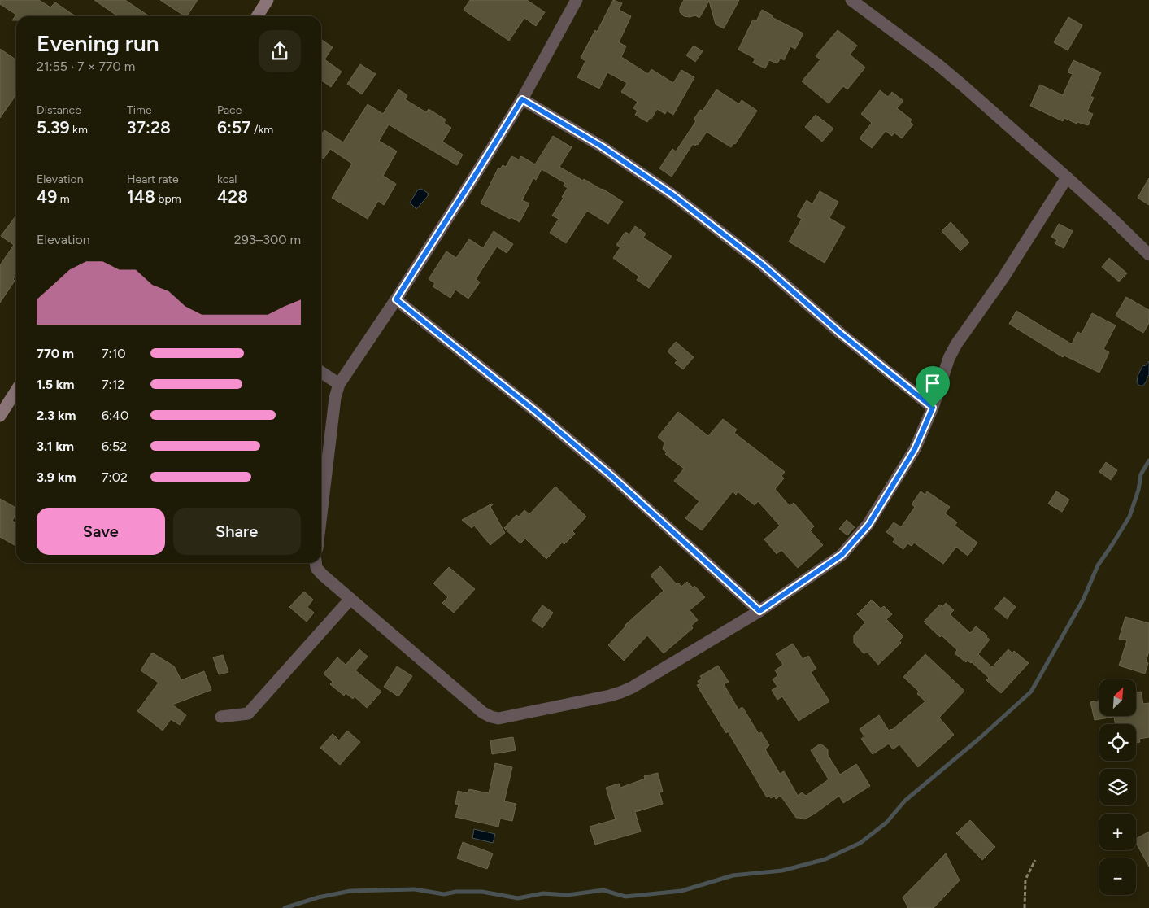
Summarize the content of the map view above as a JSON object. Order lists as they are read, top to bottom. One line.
{"north":"top right","page":{"heading":["Evening run","21:55 · 7 × 770 m"],"stats":[["Distance","5.39 km"],["Time","37:28"],["Pace","6:57 /km"],["Elevation","49 m"],["Heart rate","148 bpm"],["kcal","428"]],"chart":["Elevation","293–300 m"],"list":[{"name":"770 m","note":"7:10"},{"name":"1.5 km","note":"7:12"},{"name":"2.3 km","note":"6:40"},{"name":"3.1 km","note":"6:52"},{"name":"3.9 km","note":"7:02"}],"buttons":["Save","Share"],"map_buttons":["+","−"]}}
